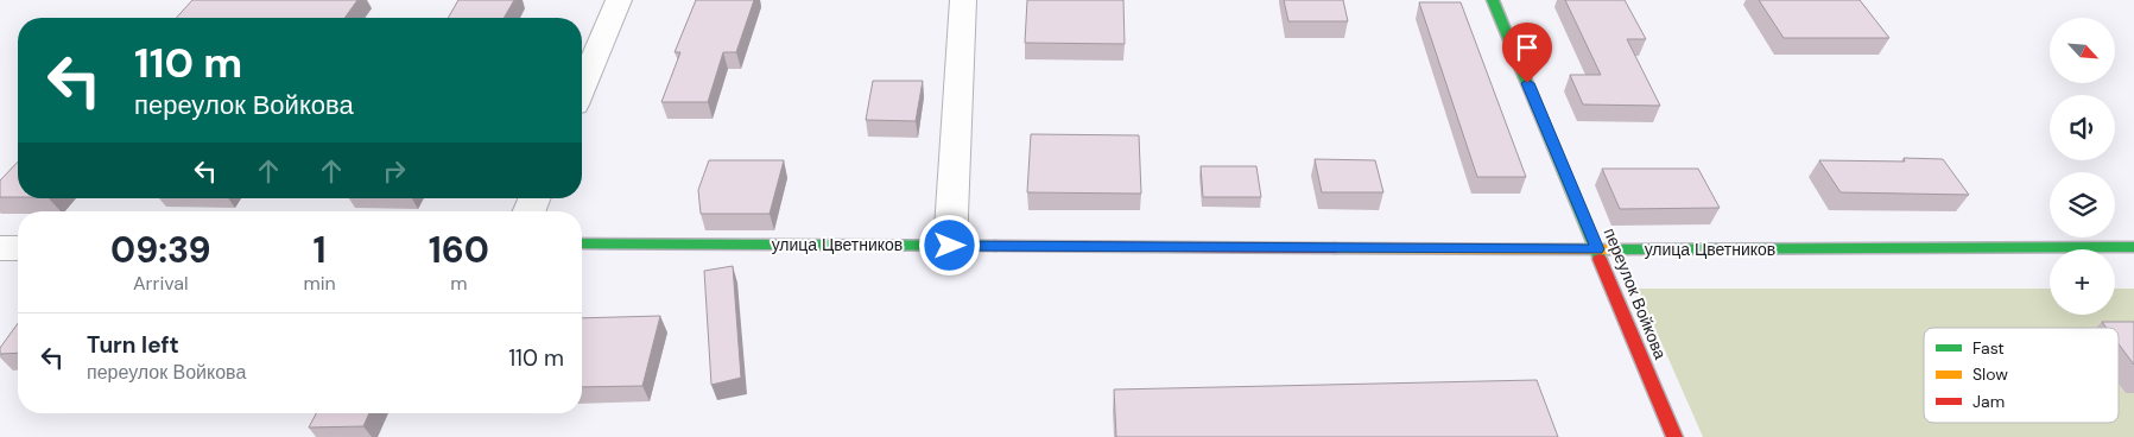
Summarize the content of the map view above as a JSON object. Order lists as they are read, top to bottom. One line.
{"streets":{"street":["улица Цветников","переулок Войкова"]},"crossings":[["улица Цветников","переулок Войкова"]],"legend":["Fast","Slow","Jam"],"north":"bottom right","page":{"map_buttons":"+","turn":["110 m","переулок Войкова"],"eta":["09:39","Arrival","1","min","160","m"],"list":[{"name":"Turn left","note":"переулок Войкова","value":"110 m"}]}}
